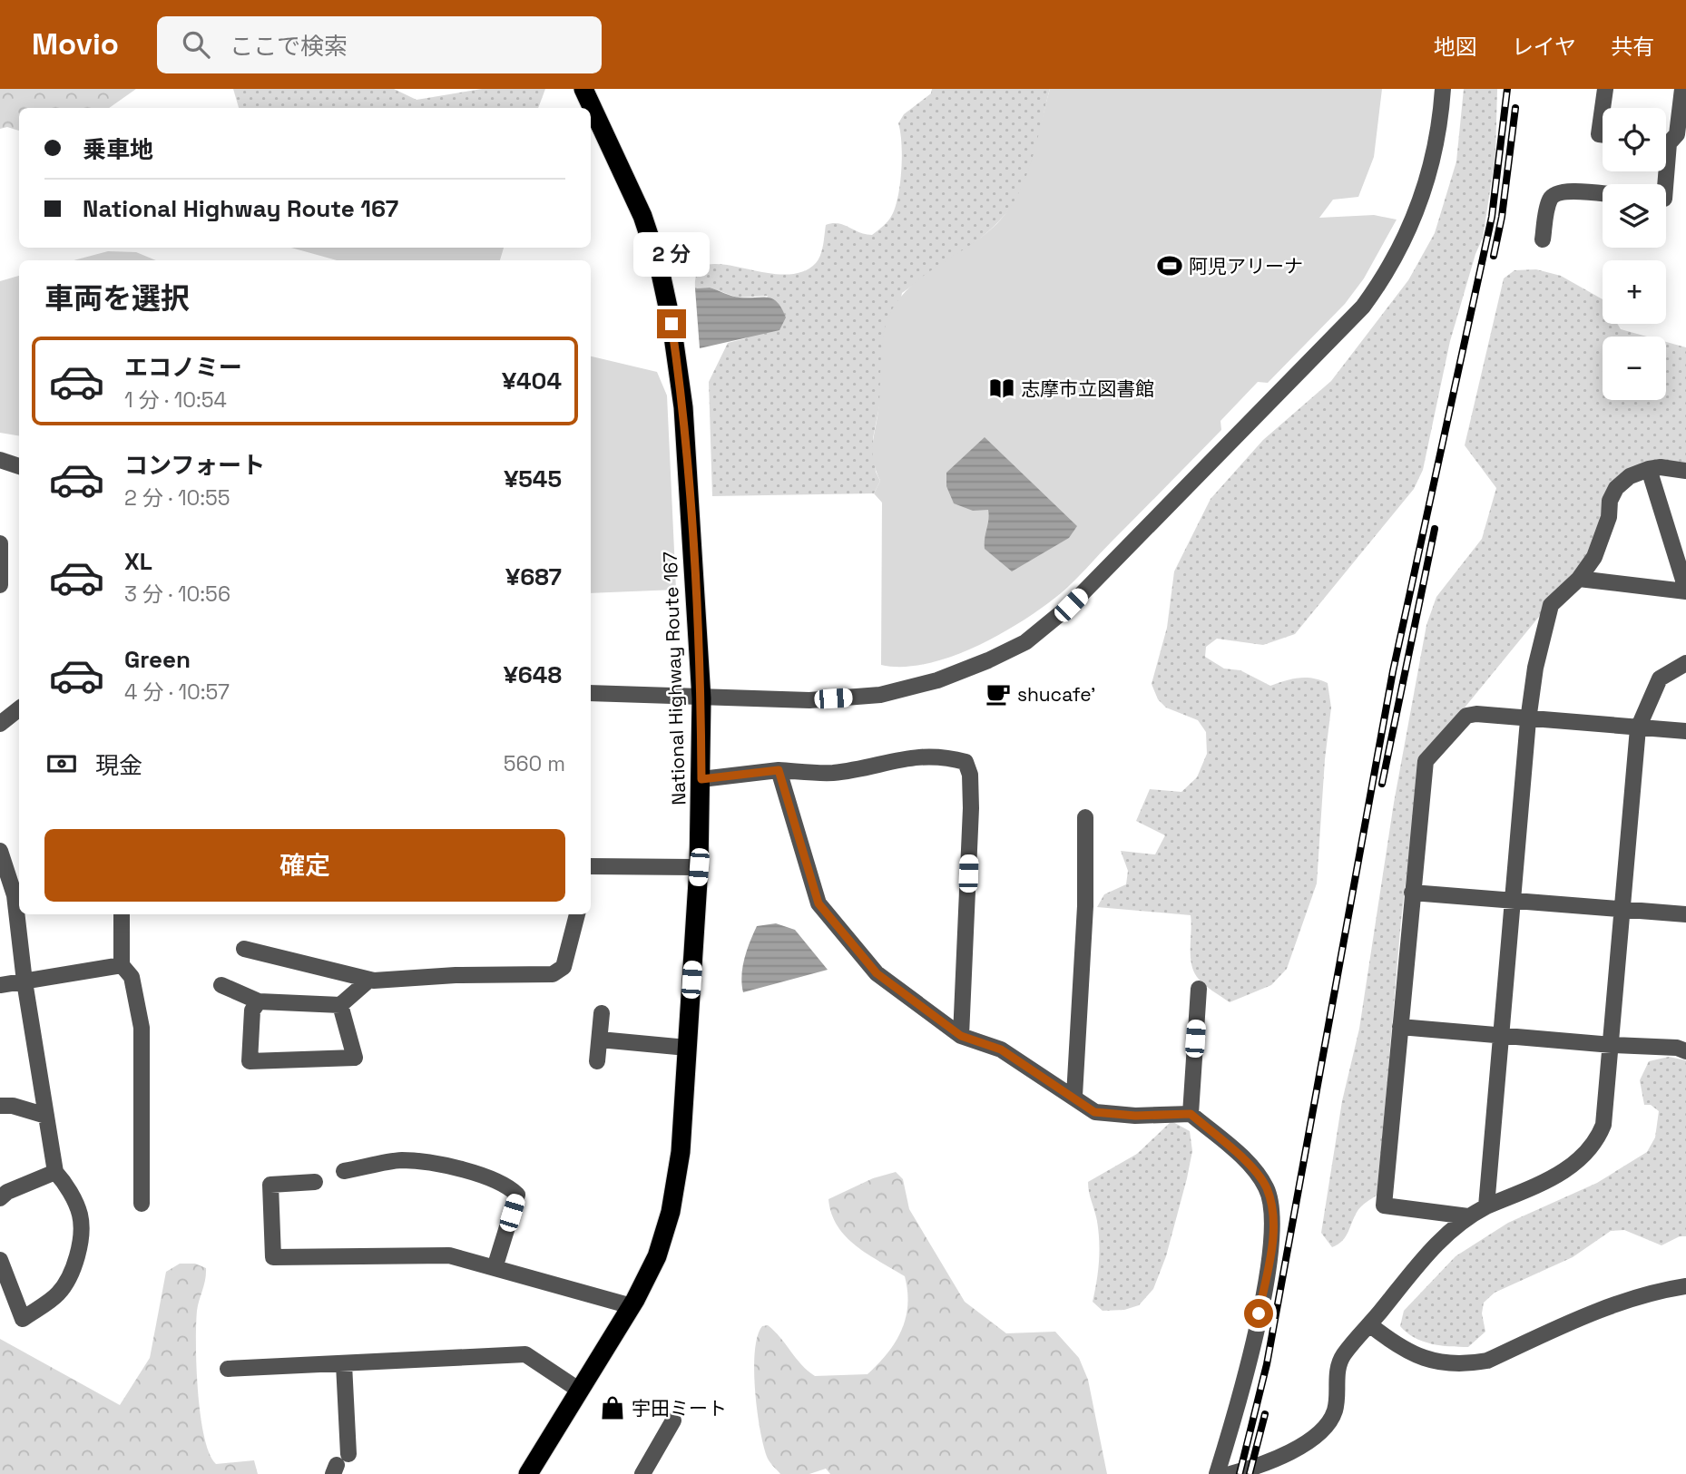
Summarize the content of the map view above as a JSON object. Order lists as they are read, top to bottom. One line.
{"streets":{"highway":["National Highway Route 167"]},"places":{"sports":["阿児アリーナ"],"library":["志摩市立図書館"],"cafe":["shucafe’"],"shop":["宇田ミート"]},"page":{"header":"Movio","search":"ここで検索","nav":["地図","レイヤ","共有"],"map_buttons":["+","−"],"banner":["乗車地","National Highway Route 167"],"bubble":"2 分","heading":"車両を選択","list":[{"name":"エコノミー","note":"1 分 · 10:54","value":"¥404"},{"name":"コンフォート","note":"2 分 · 10:55","value":"¥545"},{"name":"XL","note":"3 分 · 10:56","value":"¥687"},{"name":"Green","note":"4 分 · 10:57","value":"¥648"}],"pay":["現金","560 m"],"buttons":"確定"}}
